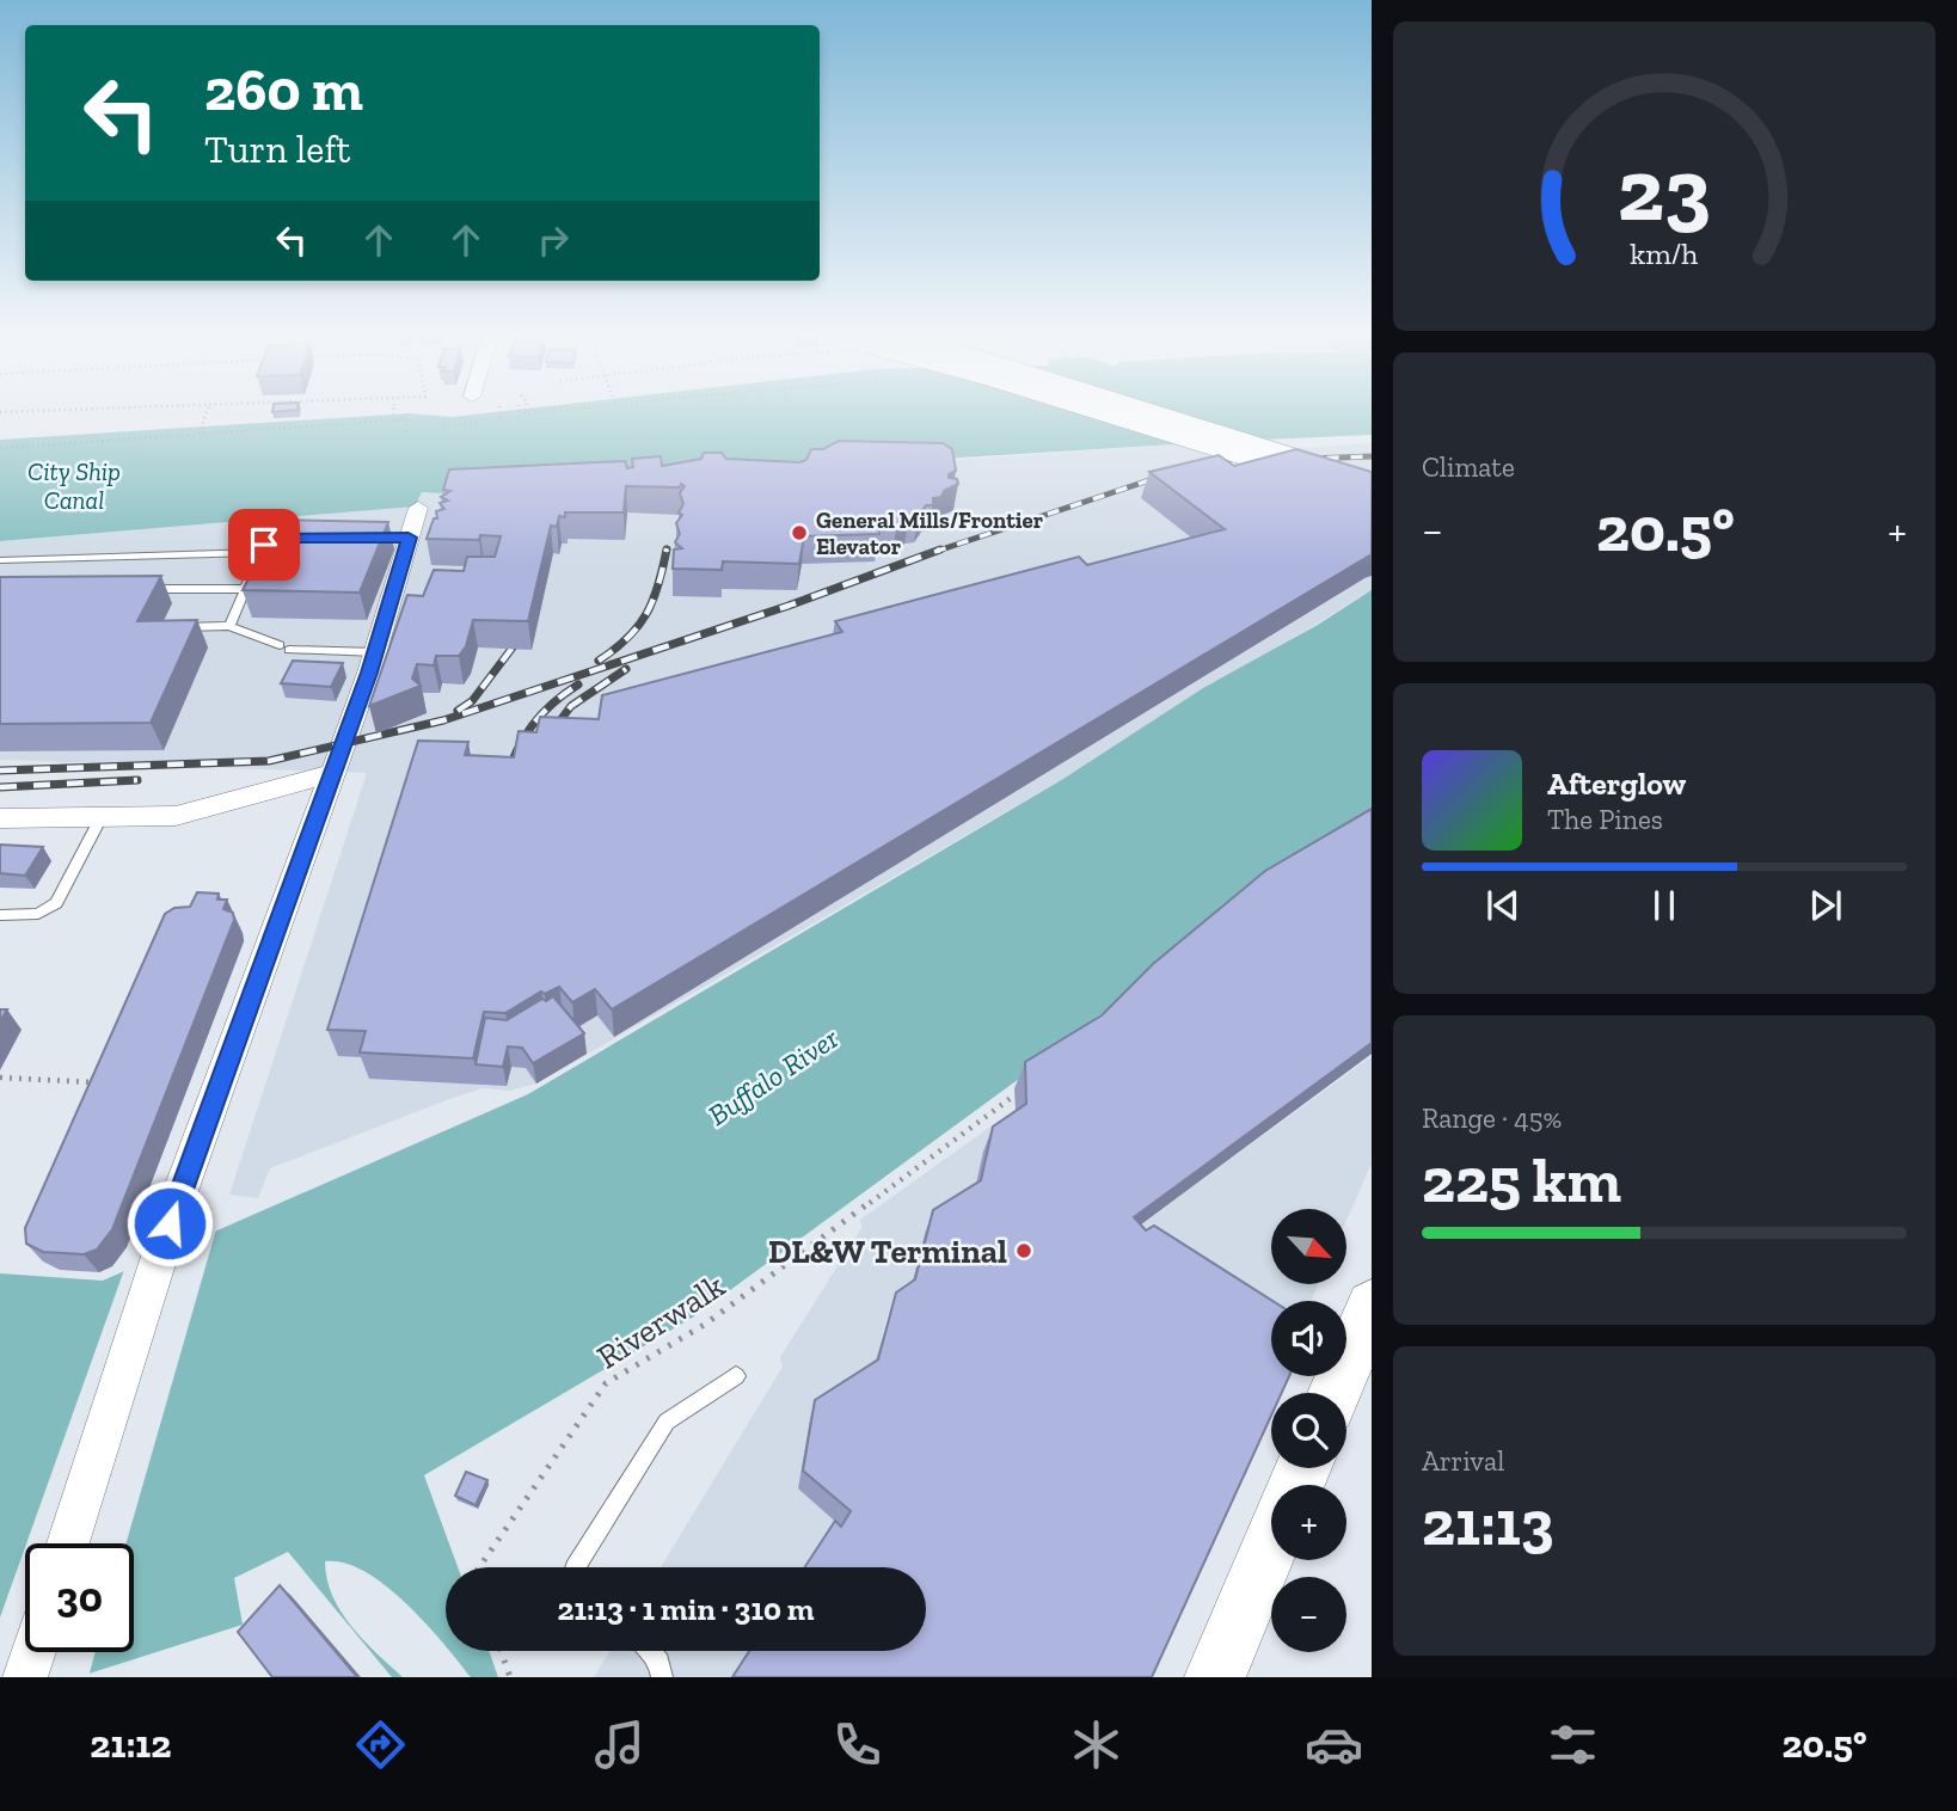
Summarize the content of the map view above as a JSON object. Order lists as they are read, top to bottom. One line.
{"streets":{"path":["Riverwalk"]},"water":["City Ship Canal","Buffalo River"],"places":["General Mills/Frontier Elevator","DL&W Terminal"],"north":"bottom right","page":{"turn":["260 m","Turn left"],"tile":["Climate",["Range · 45%","225 km"],["Arrival","21:13"]],"heat":["−","20.5°","+"],"song":["Afterglow","The Pines"],"map_buttons":["+","−"],"limit":"30","trip":"21:13 · 1 min · 310 m","tabs":["21:12","20.5°"],"gauge":["23","km/h"]}}
